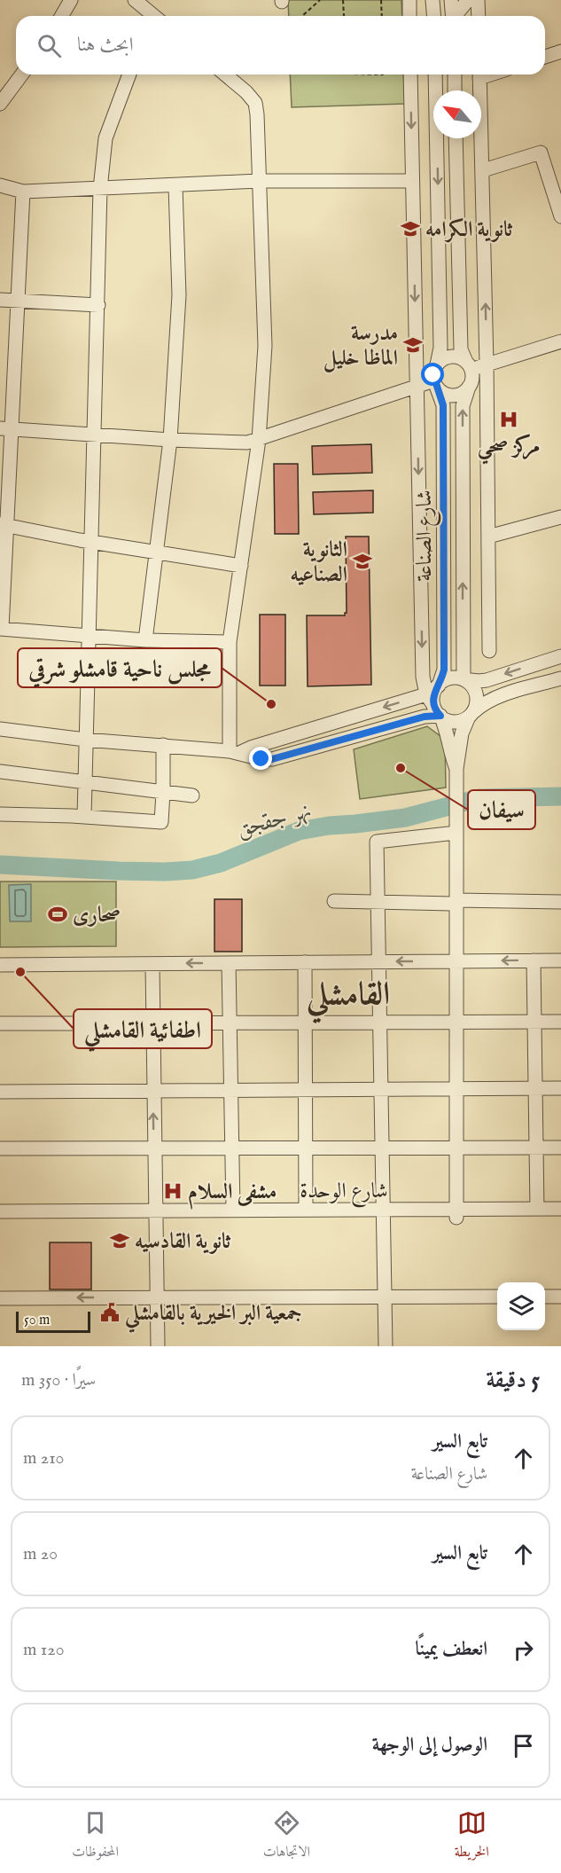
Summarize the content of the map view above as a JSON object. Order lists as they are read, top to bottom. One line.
{"streets":{"street":["شارع الصناعة","شارع الوحدة"]},"districts":["القامشلي"],"water":["نهر جقجق"],"places":{"school or university":["ثانوية الكرامه","مدرسة الماظا خليل","الثانوية الصناعيه","ثانوية القادسيه"],"hospital":["مركز صحي","مشفى السلام"],"other":["مجلس ناحية قامشلو شرقي","سيفان","اطفائية القامشلي"],"sports":["صحارى"],"public building":["جمعية البر الخيرية بالقامشلي"]},"scale_bar":"50 m","north":"top left","page":{"search":"ابحث هنا","scale":"50 m","heading":["5 دقيقة","سيرًا · 350 m"],"list":[["تابع السير","شارع الصناعة","210 m"],["تابع السير","20 m"],["انعطف يمينًا","120 m"],"الوصول إلى الوجهة"],"nav":["الخريطة","الاتجاهات","المحفوظات"]}}
